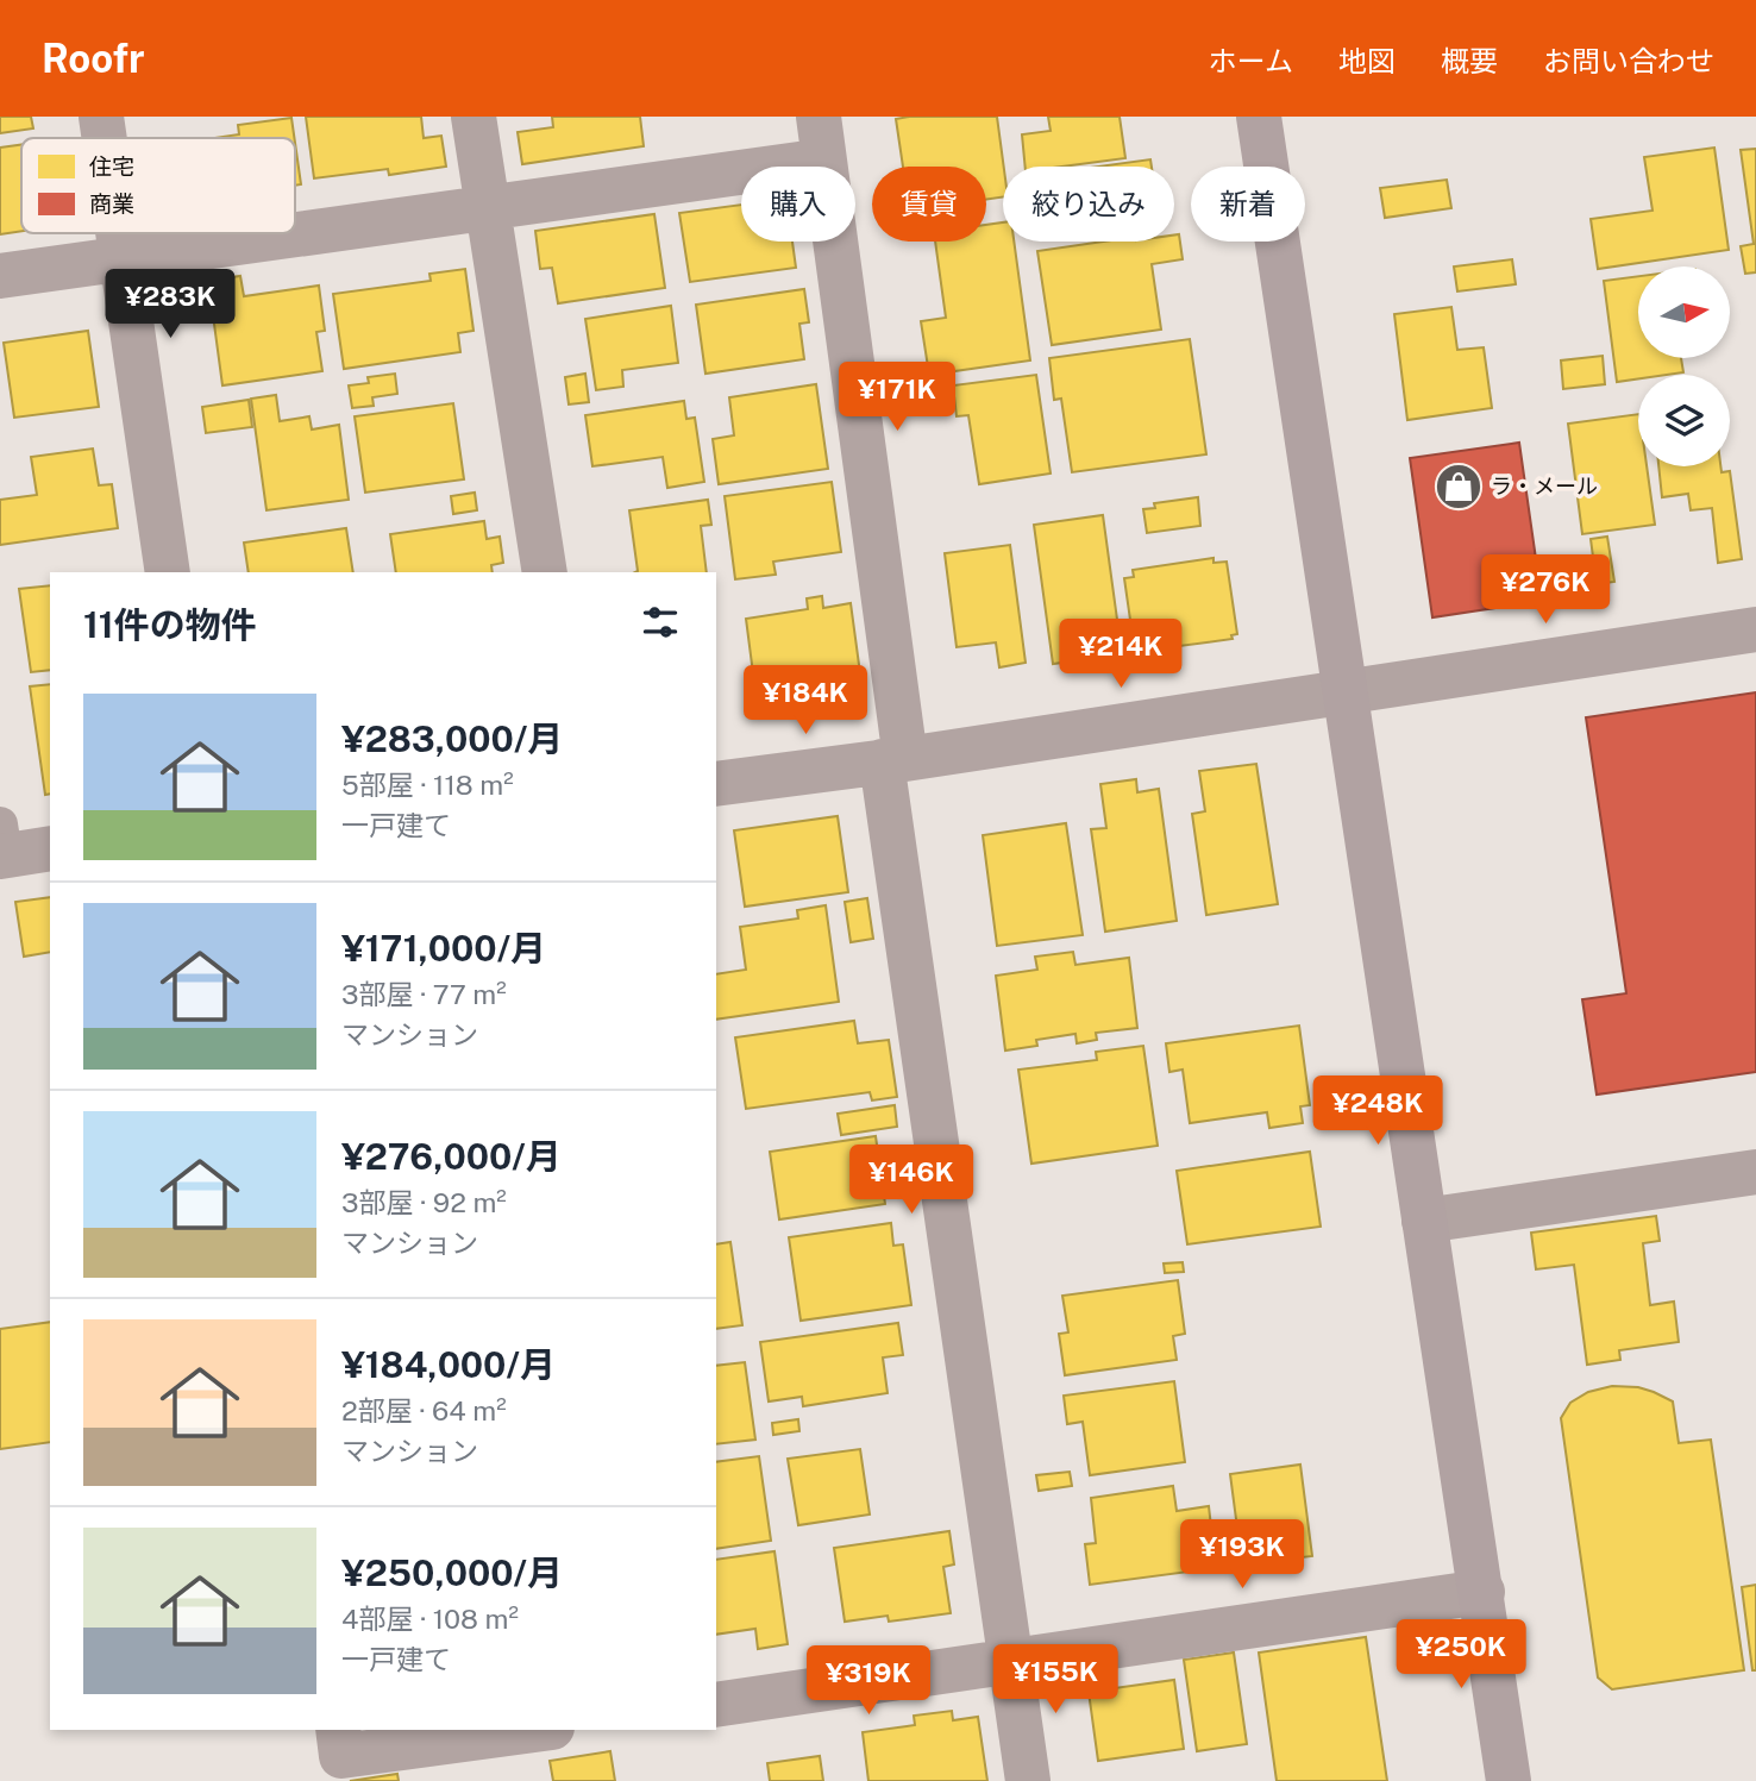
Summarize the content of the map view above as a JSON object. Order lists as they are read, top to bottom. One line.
{"places":{"shop":["ラ・メール"]},"legend":["住宅","商業"],"north":"right","page":{"header":"Roofr","nav":["ホーム","地図","概要","お問い合わせ"],"chip":["購入","賃貸","絞り込み","新着"],"price":["¥283K","¥171K","¥276K","¥214K","¥184K","¥248K","¥146K","¥193K","¥250K","¥155K","¥319K"],"heading":"11件の物件","list":[{"name":"¥283,000/月","note":"5部屋 · 118 m² · 一戸建て"},{"name":"¥171,000/月","note":"3部屋 · 77 m² · マンション"},{"name":"¥276,000/月","note":"3部屋 · 92 m² · マンション"},{"name":"¥184,000/月","note":"2部屋 · 64 m² · マンション"},{"name":"¥250,000/月","note":"4部屋 · 108 m² · 一戸建て"}]}}
